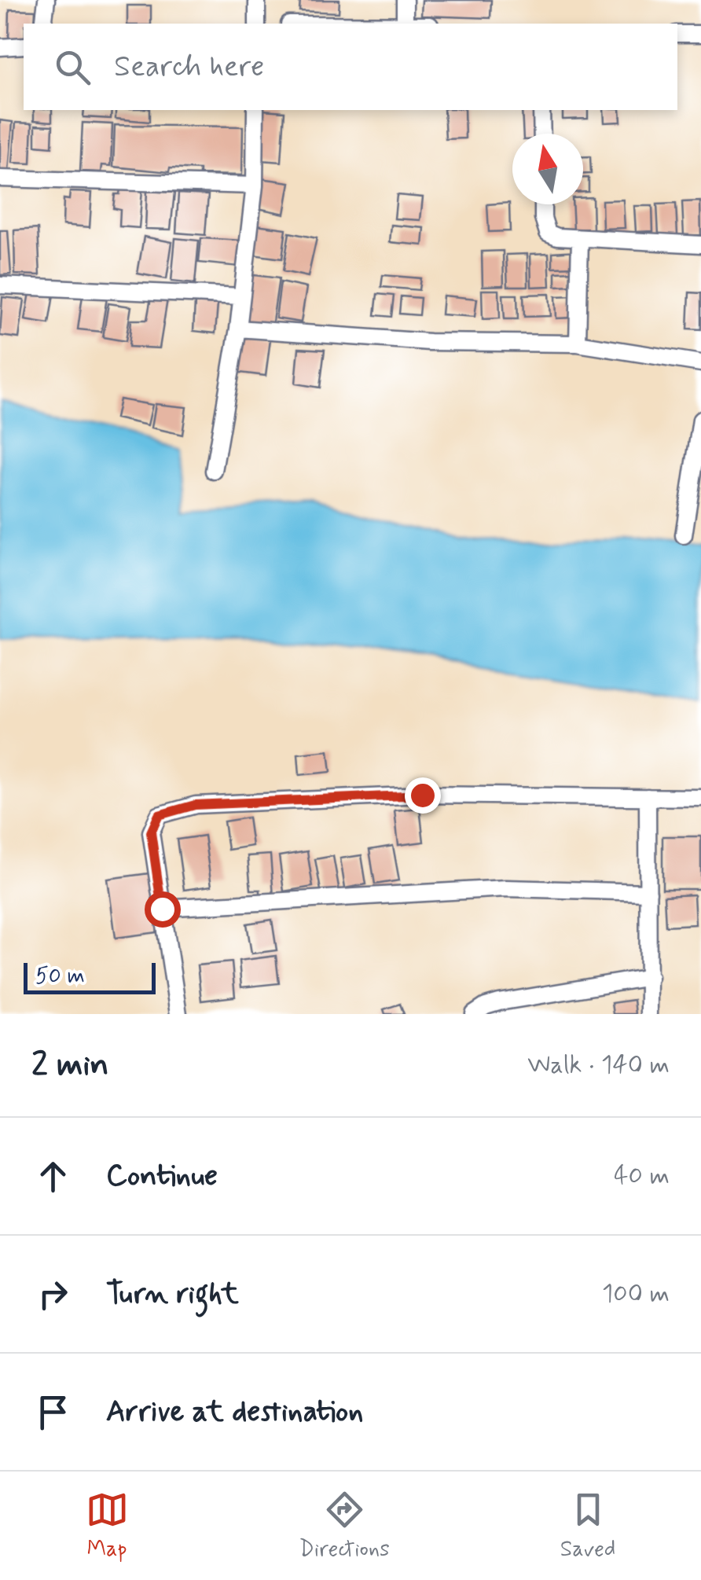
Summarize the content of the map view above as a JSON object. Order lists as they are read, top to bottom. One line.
{"scale_bar":"50 m","north":"top","page":{"search":"Search here","scale":"50 m","heading":["2 min","Walk · 140 m"],"list":[["Continue","40 m"],["Turn right","100 m"],"Arrive at destination"],"nav":["Map","Directions","Saved"]}}
